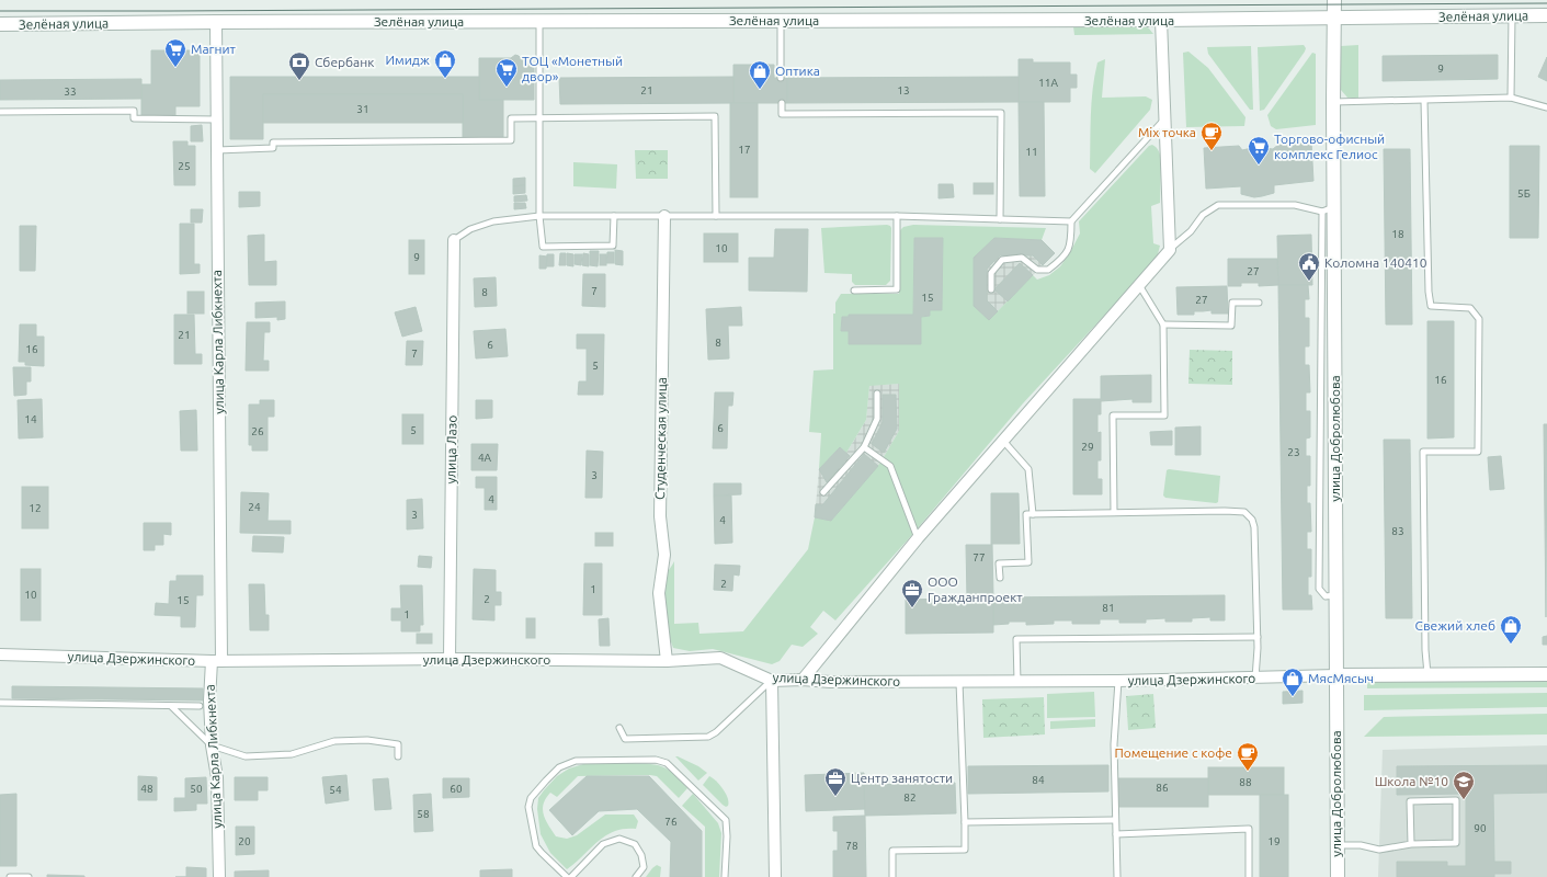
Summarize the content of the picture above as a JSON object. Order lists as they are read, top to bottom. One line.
{"streets":{"street":["Зелёная улица","улица Карла Либкнехта","Студенческая улица","улица Добролюбова","улица Лазо","улица Дзержинского"]},"crossings":[["Зелёная улица","улица Карла Либкнехта"],["Зелёная улица","улица Добролюбова"],["улица Карла Либкнехта","улица Дзержинского"],["Студенческая улица","улица Дзержинского"],["улица Добролюбова","улица Дзержинского"],["улица Лазо","улица Дзержинского"]],"places":{"supermarket":["Магнит","ТОЦ «Монетный двор»","Торгово-офисный комплекс Гелиос"],"shop":["Имидж","Оптика","Свежий хлеб","МясМясыч"],"bank":["Сбербанк"],"cafe":["Mix точка","Помещение с кофе"],"public building":["Коломна 140410"],"office":["ООО Гражданпроект","Центр занятости"],"school or university":["Школа №10"]},"house_numbers":["9","11А","21","13","33","31","17","11","25","5Б","18","10","9","27","7","8","15","27","21","8","6","16","7","5","16","14","6","5","26","29","23","4А","3","4","24","12","3","4","83","77","2","1","10","2","15","81","1","84","88","86","48","50","60","54","82","58","76","90","20","19","78"]}
